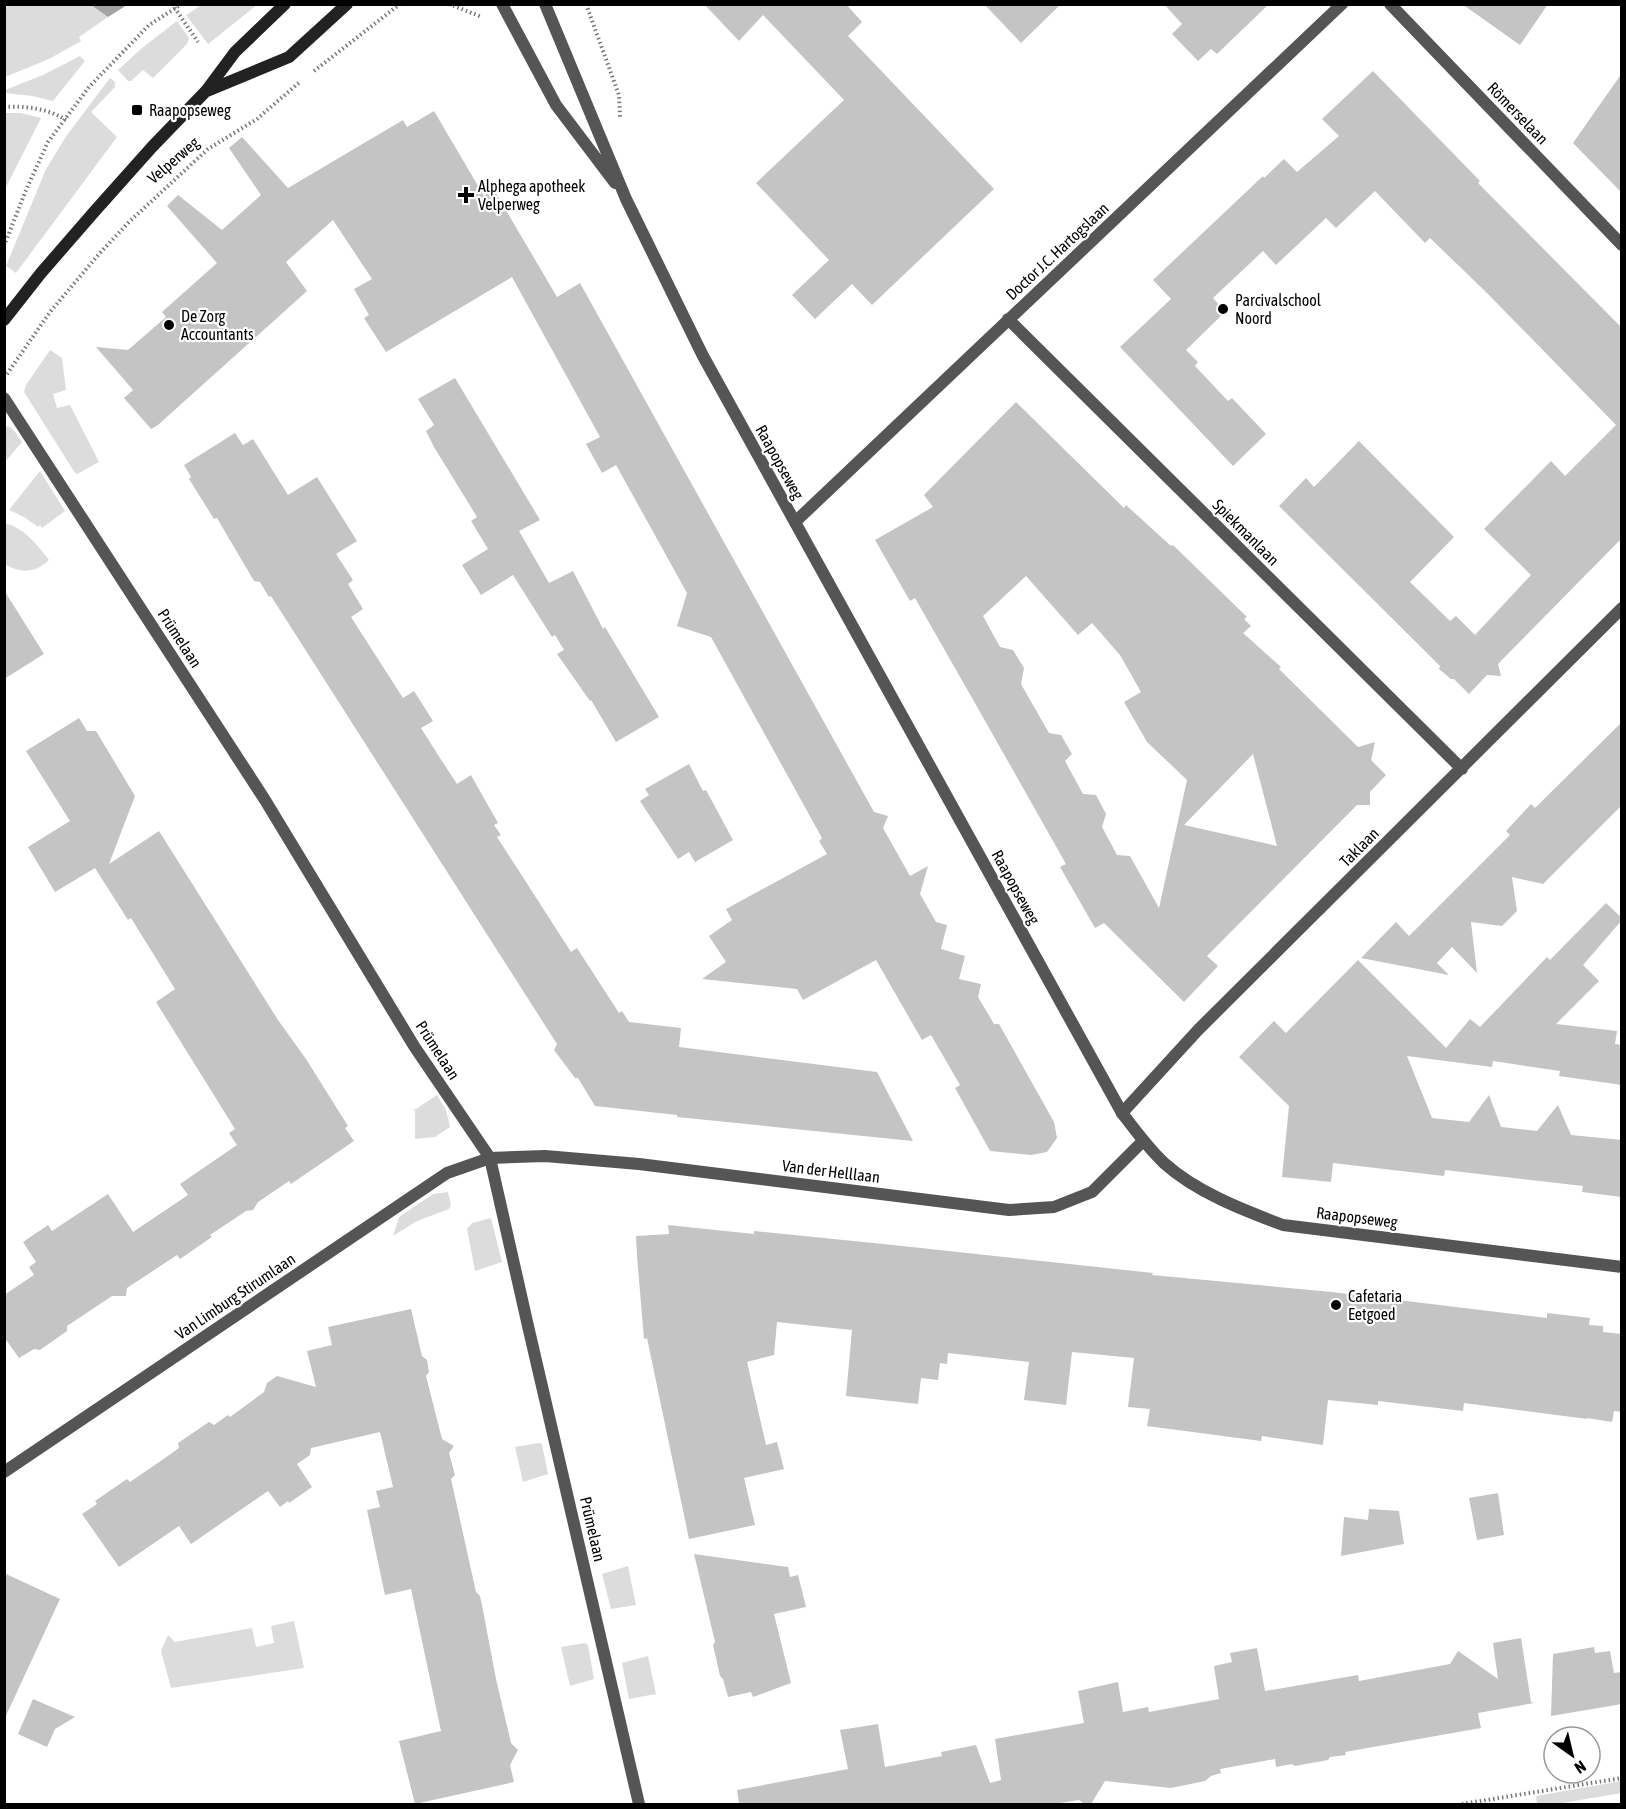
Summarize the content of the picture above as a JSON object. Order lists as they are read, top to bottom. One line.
{"streets":{"main road":["Velperweg"],"street":["Römerselaan","Doctor J.C. Hartogslaan","Raapopseweg","Spiekmanlaan","Prümelaan","Taklaan","Van der Helllaan","Van Limburg Stirumlaan"]},"crossings":[["Doctor J.C. Hartogslaan","Raapopseweg"],["Doctor J.C. Hartogslaan","Spiekmanlaan"],["Raapopseweg","Taklaan"],["Raapopseweg","Van der Helllaan"],["Spiekmanlaan","Taklaan"],["Prümelaan","Van der Helllaan"],["Prümelaan","Van Limburg Stirumlaan"],["Van der Helllaan","Van Limburg Stirumlaan"]],"places":{"transit":["Raapopseweg"],"health":["Alphega apotheek Velperweg"],"other":["Parcivalschool Noord","De Zorg Accountants","Cafetaria Eetgoed"]},"north":"bottom right"}
